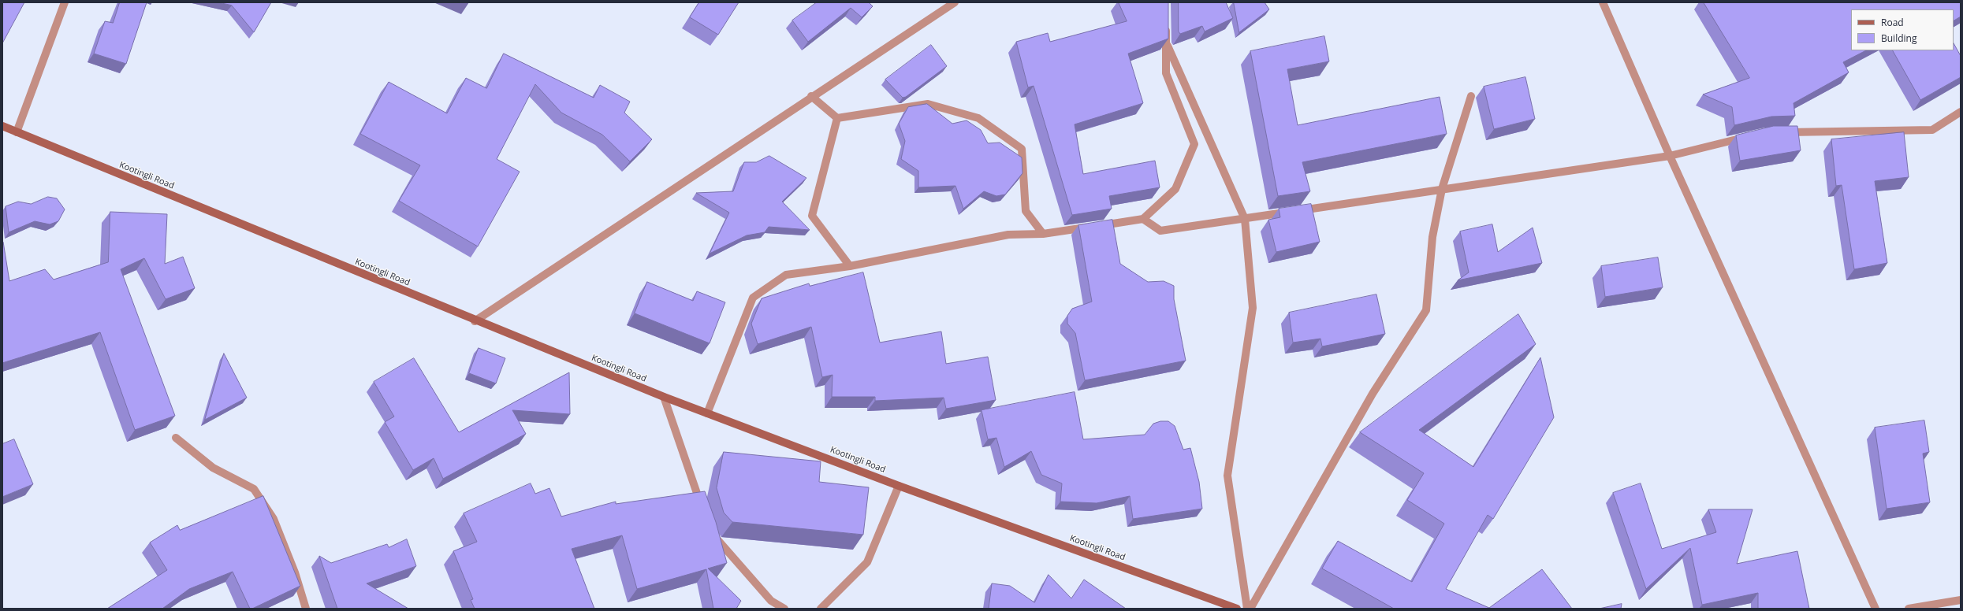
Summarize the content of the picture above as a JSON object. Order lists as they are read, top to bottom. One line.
{"streets":{"street":["Kootingli Road"]},"legend":["Road","Building"]}
